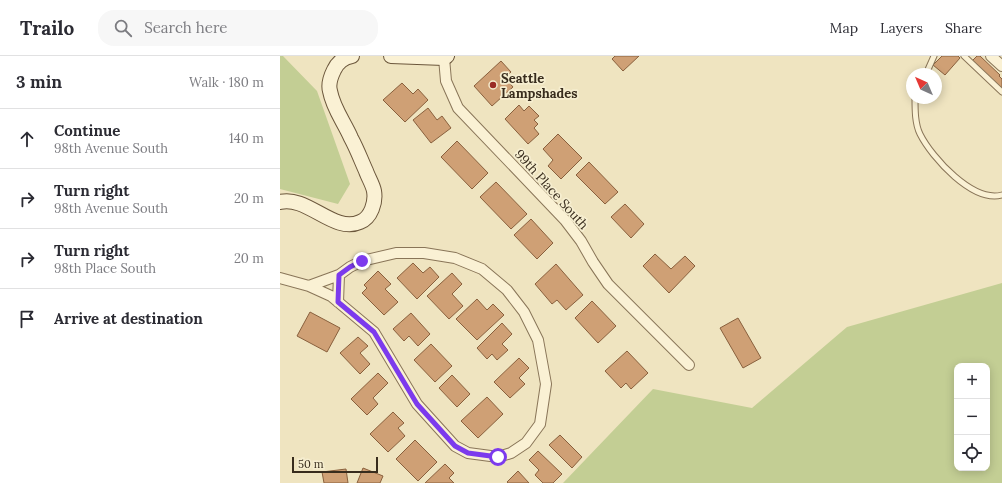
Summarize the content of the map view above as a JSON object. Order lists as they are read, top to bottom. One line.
{"streets":{"street":["99th Place South"]},"places":["Seattle Lampshades"],"scale_bar":"50 m","north":"top left","page":{"header":"Trailo","search":"Search here","nav":["Map","Layers","Share"],"heading":["3 min","Walk · 180 m"],"list":[["Continue","98th Avenue South","140 m"],["Turn right","98th Avenue South","20 m"],["Turn right","98th Place South","20 m"],"Arrive at destination"],"map_buttons":["+","−"],"scale":"50 m"}}
